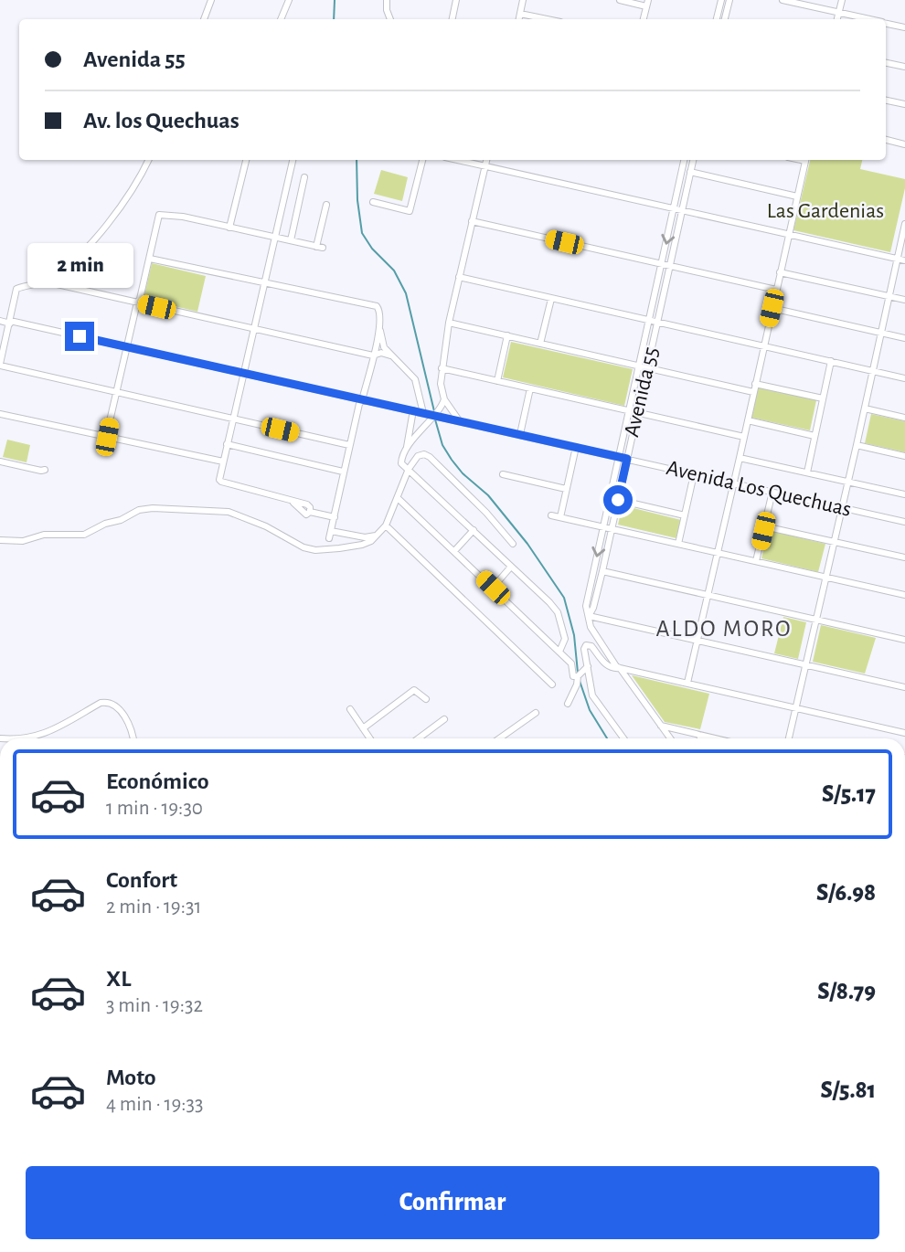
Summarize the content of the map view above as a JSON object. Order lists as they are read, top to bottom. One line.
{"streets":{"street":["Avenida 55","Avenida Los Quechuas"]},"crossings":[["Avenida 55","Avenida Los Quechuas"]],"districts":["ALDO MORO"],"parks":["Las Gardenias"],"page":{"banner":["Avenida 55","Av. los Quechuas"],"bubble":"2 min","list":[{"name":"Económico","note":"1 min · 19:30","value":"S/5.17"},{"name":"Confort","note":"2 min · 19:31","value":"S/6.98"},{"name":"XL","note":"3 min · 19:32","value":"S/8.79"},{"name":"Moto","note":"4 min · 19:33","value":"S/5.81"}],"buttons":"Confirmar"}}
